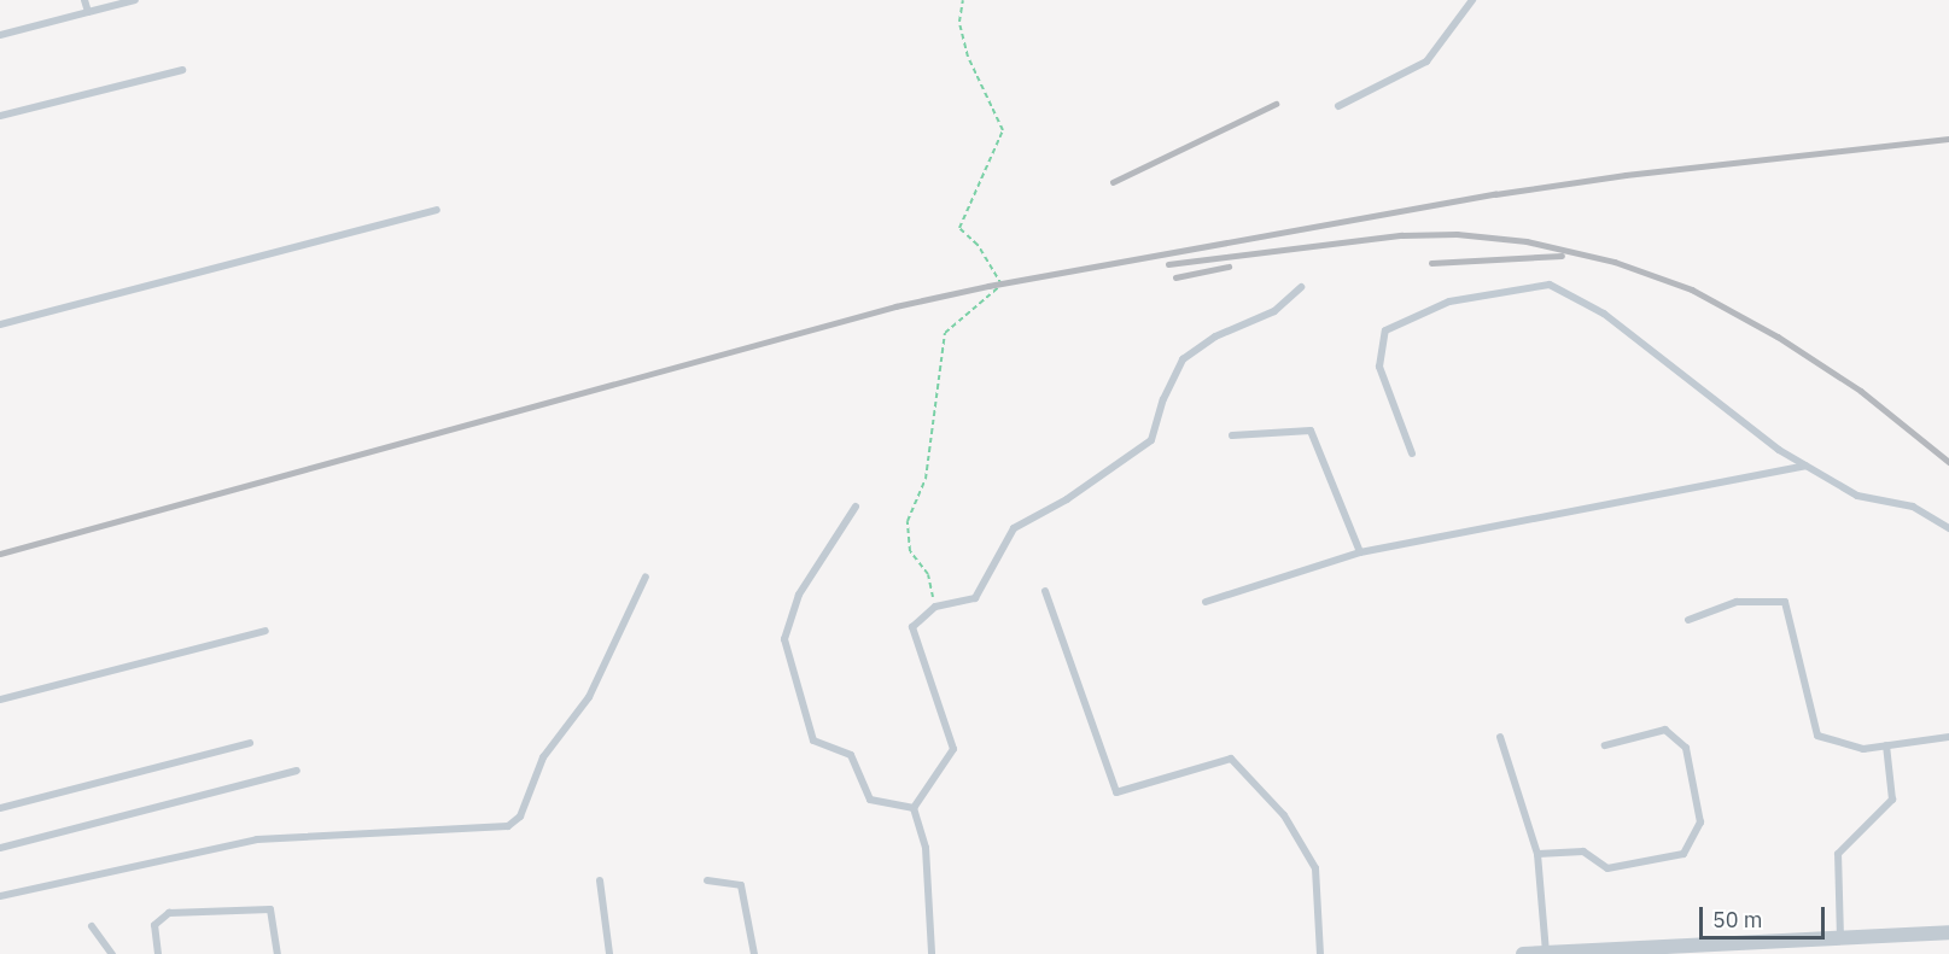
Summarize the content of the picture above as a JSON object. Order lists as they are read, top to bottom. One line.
{"scale_bar":"50 m"}
